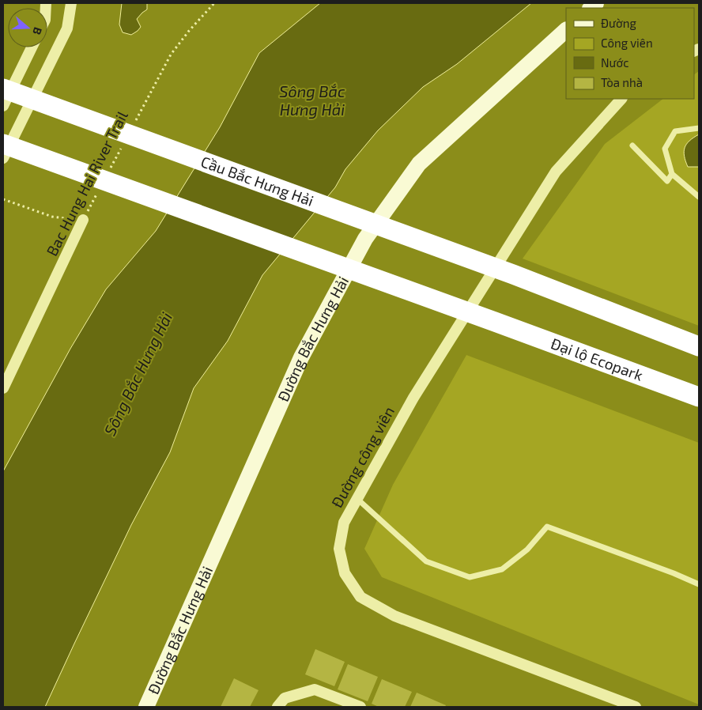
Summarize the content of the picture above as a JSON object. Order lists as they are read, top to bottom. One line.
{"streets":{"highway":["Cầu Bắc Hưng Hải","Đại lộ Ecopark"],"street":["Bac Hung Hai River Trail","Đường Bắc Hưng Hải","Đường công viên"]},"water":["Sông Bắc Hưng Hải"],"legend":["Đường","Công viên","Nước","Tòa nhà"],"north":"right"}
